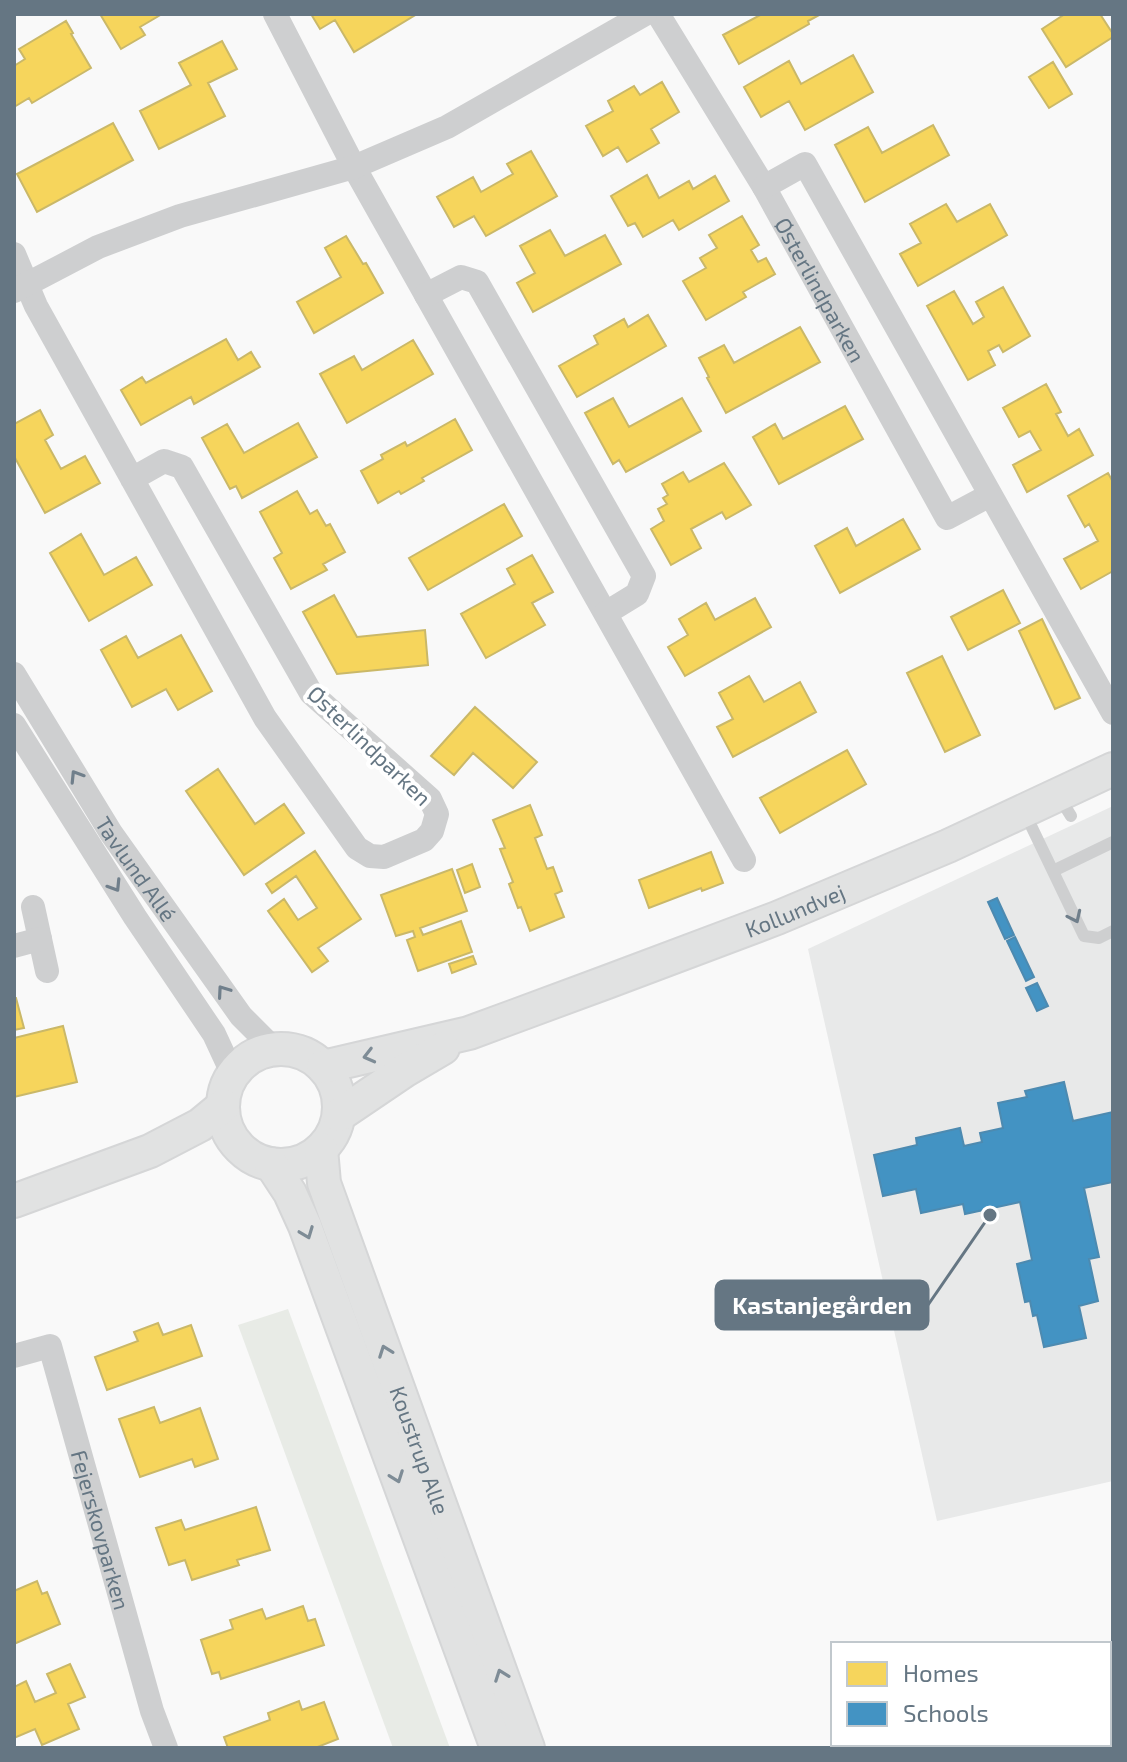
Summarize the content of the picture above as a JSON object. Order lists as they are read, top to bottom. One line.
{"streets":{"street":["Østerlindparken","Tavlund Allé","Kollundvej","Koustrup Alle","Fejerskovparken"]},"crossings":[["Tavlund Allé","Kollundvej"],["Tavlund Allé","Koustrup Alle"],["Kollundvej","Koustrup Alle"]],"places":["Kastanjegården"],"legend":["Homes","Schools"]}
